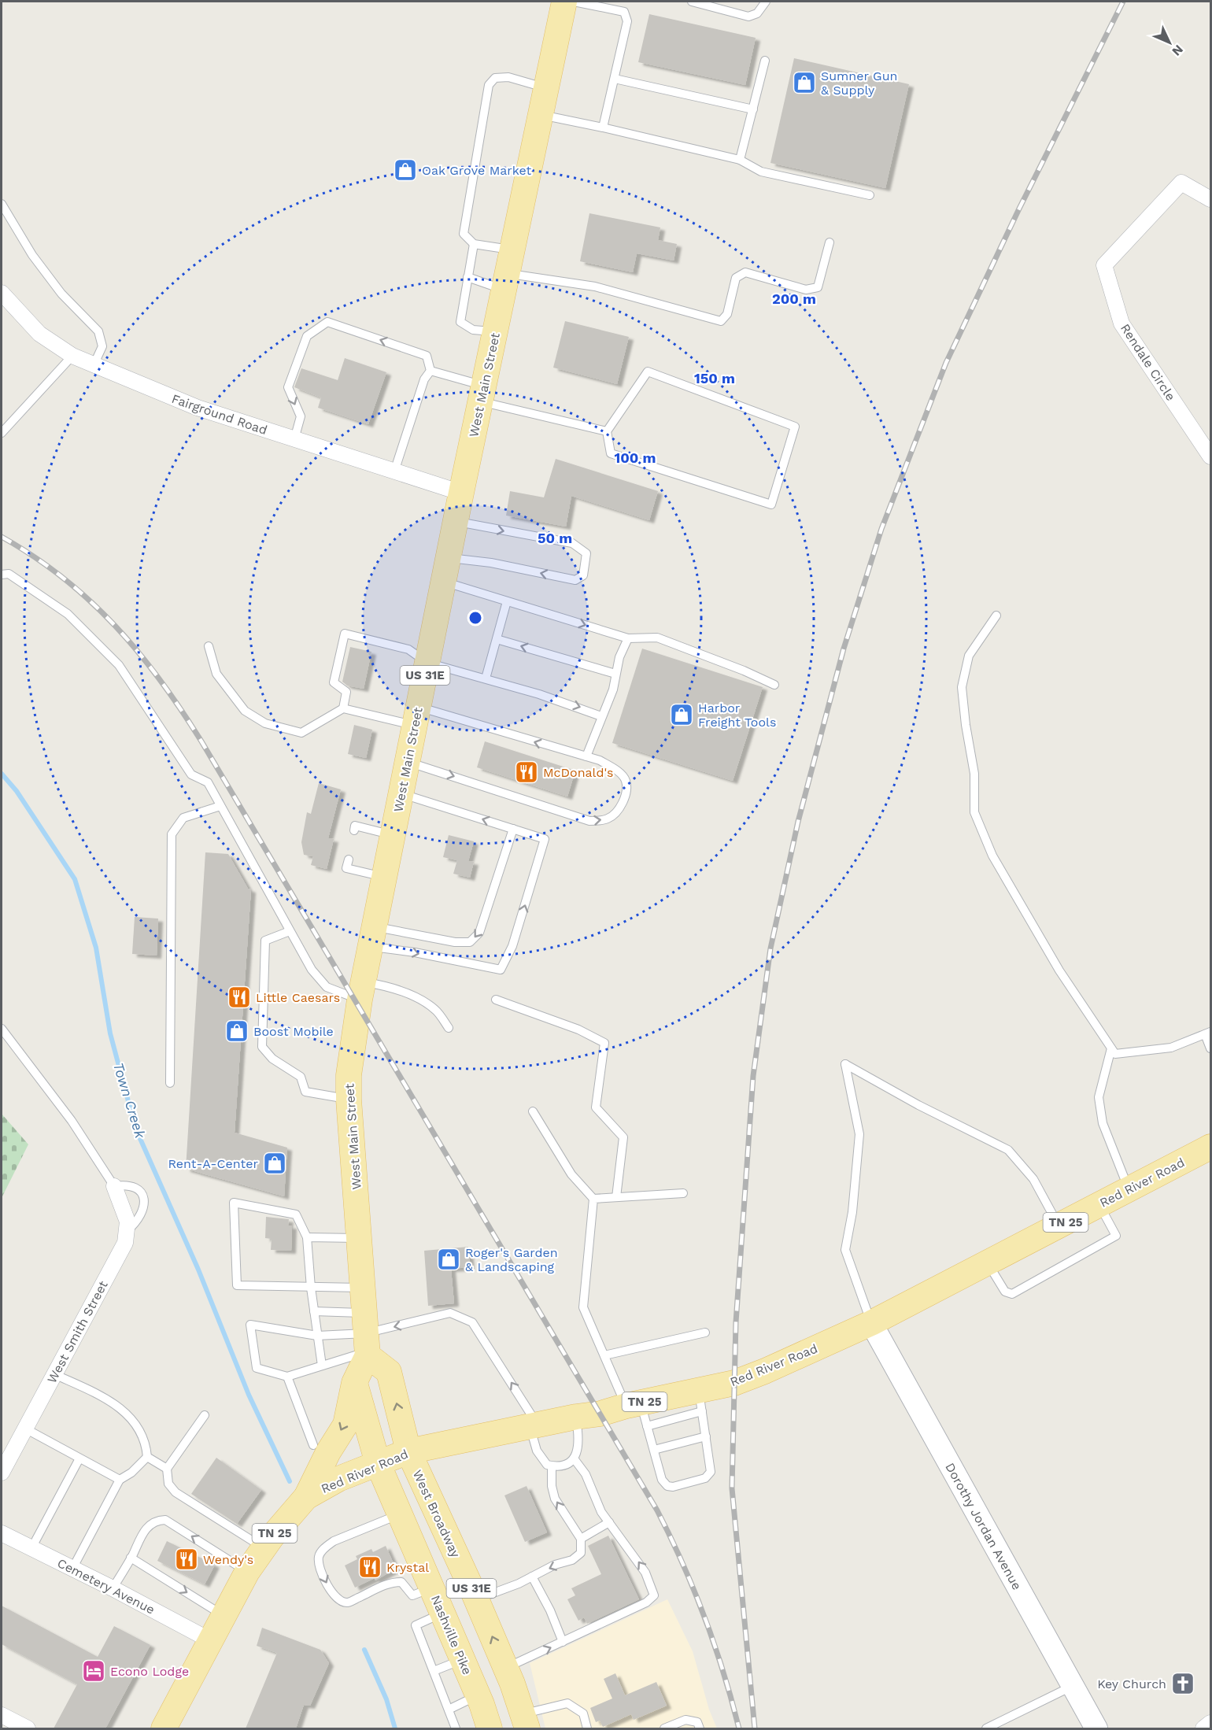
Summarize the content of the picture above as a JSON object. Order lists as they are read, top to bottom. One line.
{"streets":{"main road":["West Main Street","US 31E","Red River Road","TN 25","West Broadway","Nashville Pike"],"street":["Rendale Circle","Fairground Road","West Smith Street","Dorothy Jordan Avenue","Cemetery Avenue"]},"crossings":[["West Main Street","Fairground Road"],["West Main Street","US 31E"],["West Main Street","Red River Road"],["West Main Street","TN 25"],["West Main Street","West Broadway"],["US 31E","Red River Road"],["US 31E","Nashville Pike"],["Red River Road","TN 25"],["Red River Road","West Broadway"],["Red River Road","Dorothy Jordan Avenue"],["Red River Road","Nashville Pike"],["TN 25","Cemetery Avenue"]],"water":["Town Creek"],"places":{"shop":["Sumner Gun & Supply","Oak Grove Market","Harbor Freight Tools","Boost Mobile","Rent-A-Center","Roger's Garden & Landscaping"],"restaurant":["McDonald's","Little Caesars","Wendy's","Krystal"],"hotel":["Econo Lodge"],"church":["Key Church"]},"north":"bottom right","rings":["200 m","150 m","100 m","50 m"]}
